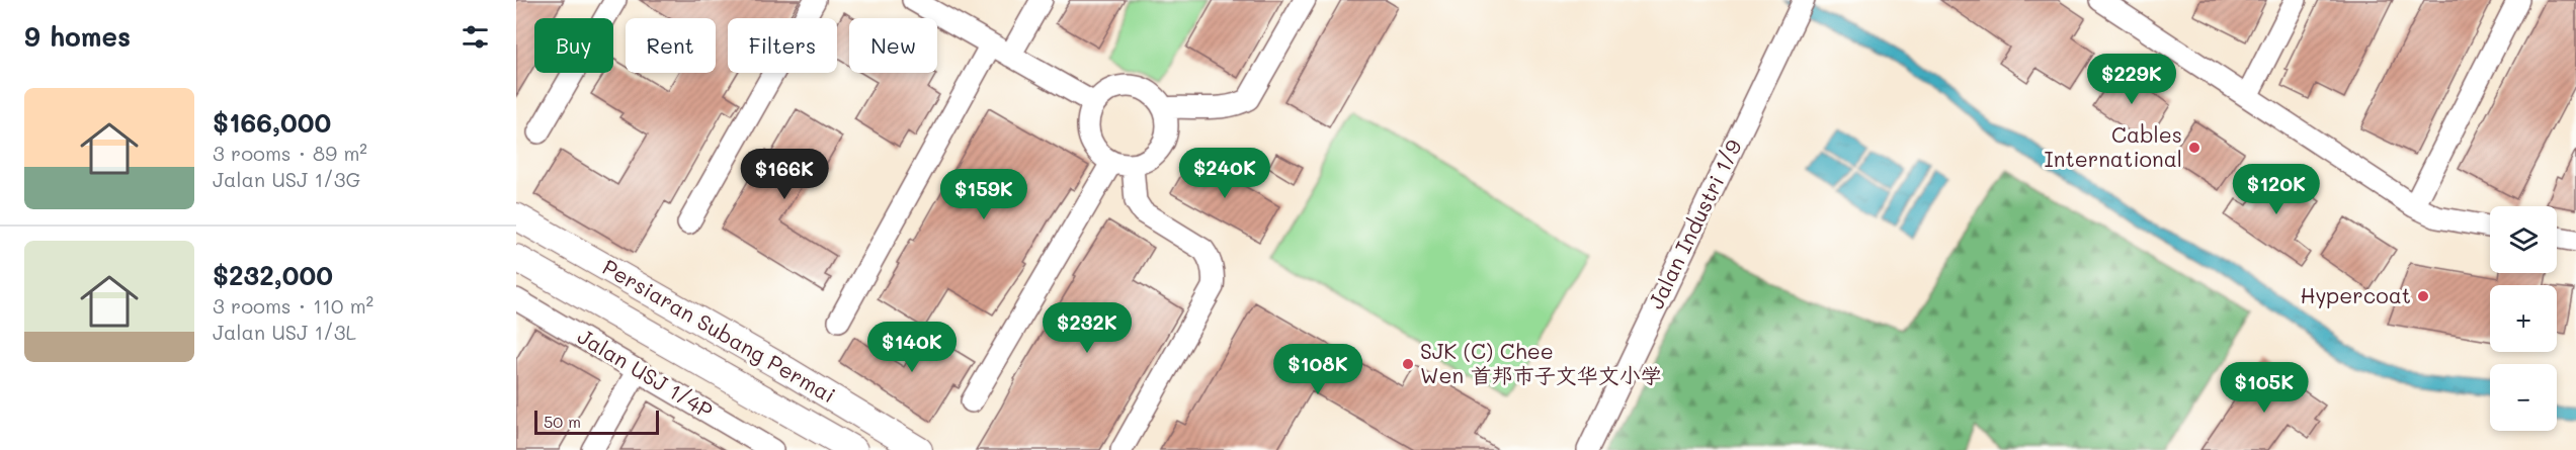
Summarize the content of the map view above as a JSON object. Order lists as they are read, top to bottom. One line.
{"streets":{"main road":["Persiaran Subang Permai"],"street":["Jalan Industri 1/9","Jalan USJ 1/4P"]},"places":["Cables International","Hypercoat","SJK (C) Chee Wen 首邦市子文华文小学"],"scale_bar":"50 m","page":{"heading":"9 homes","chip":["Buy","Rent","Filters","New"],"price":["$229K","$240K","$166K","$120K","$159K","$232K","$140K","$108K","$105K"],"list":[{"name":"$166,000","note":"3 rooms · 89 m² · Jalan USJ 1/3G"},{"name":"$232,000","note":"3 rooms · 110 m² · Jalan USJ 1/3L"}],"map_buttons":["+","−"],"scale":"50 m"}}
